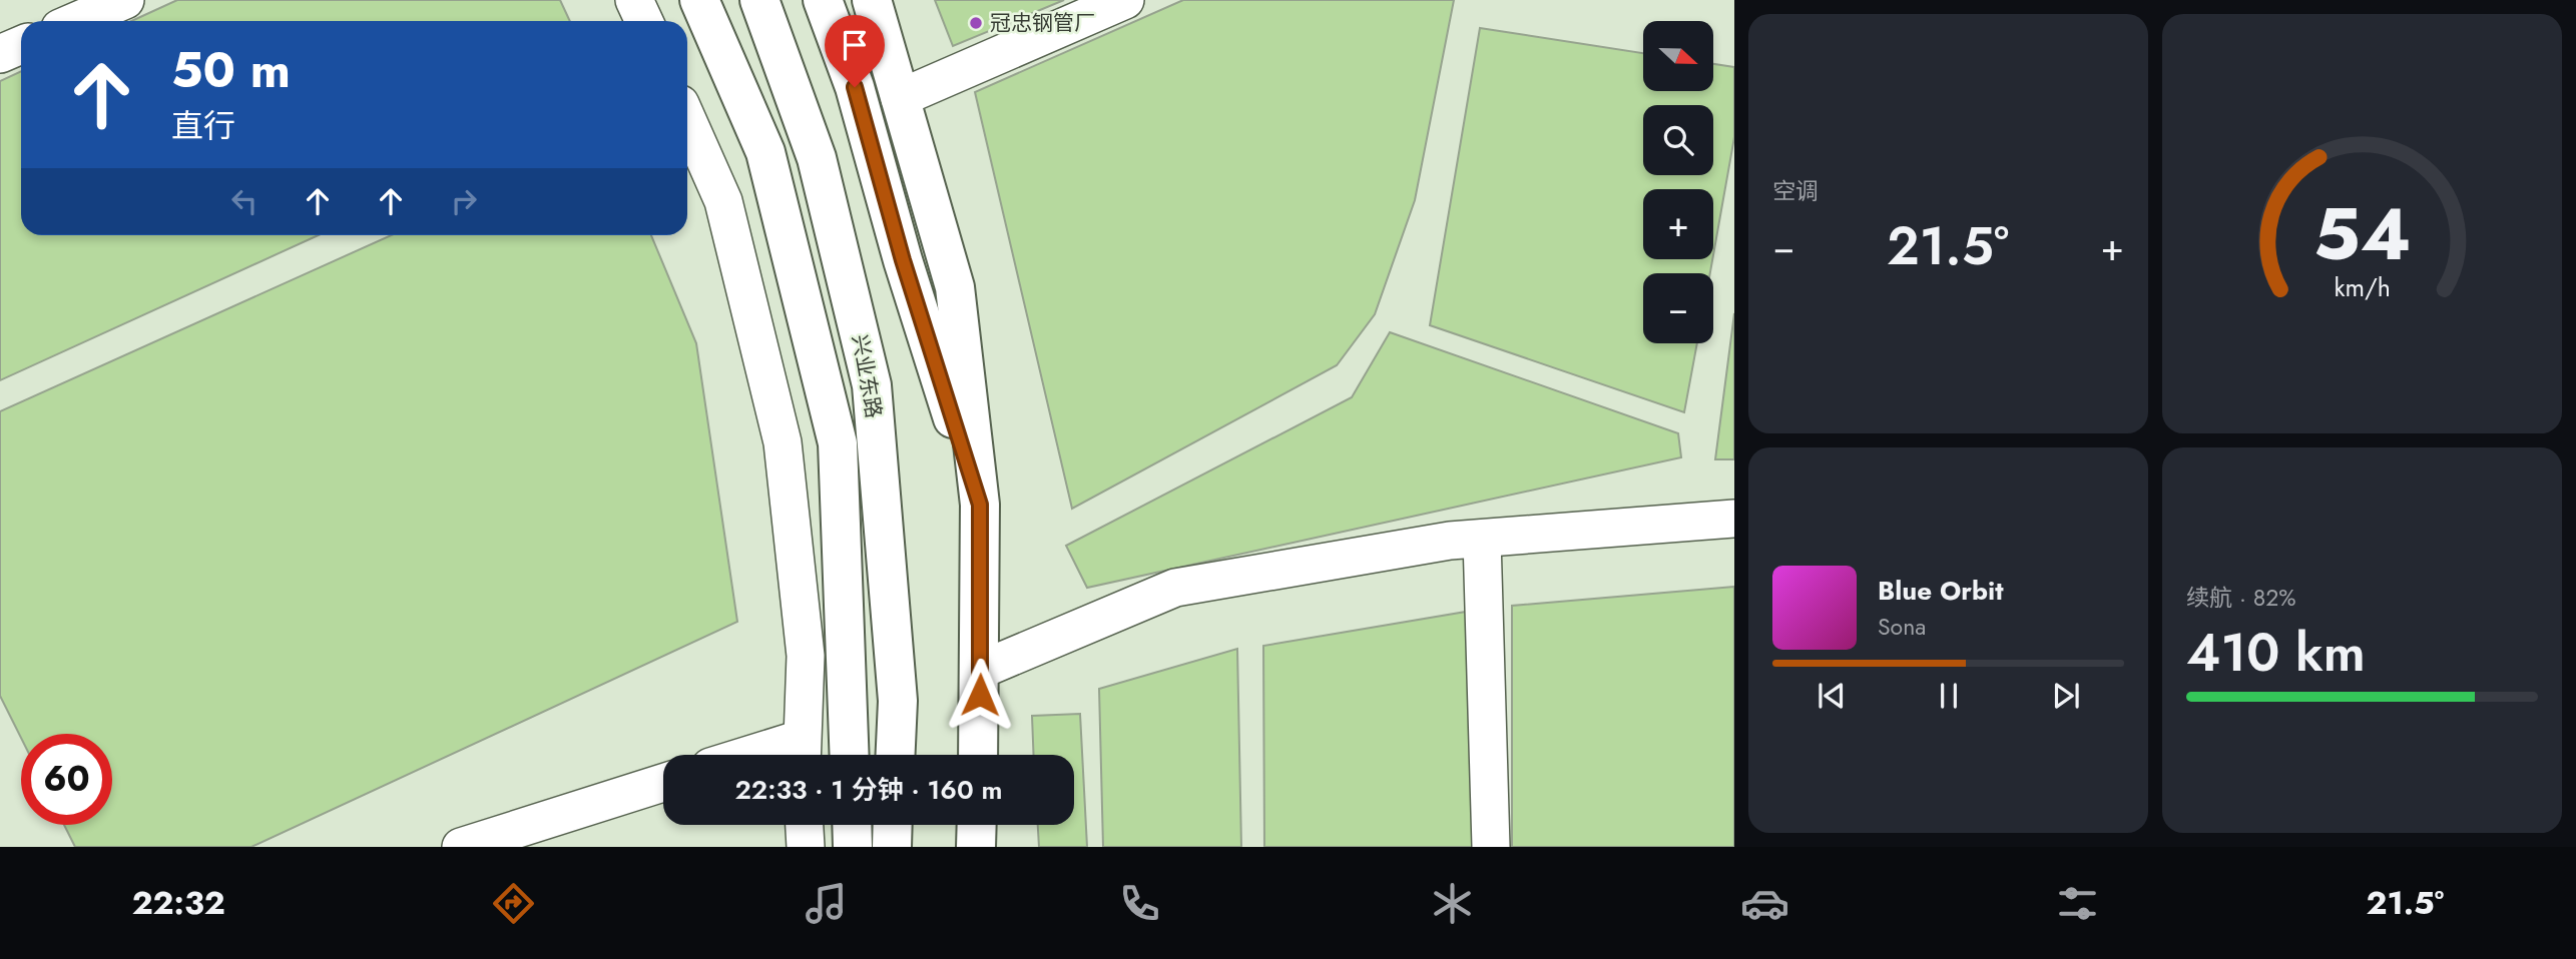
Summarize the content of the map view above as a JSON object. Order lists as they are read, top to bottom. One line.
{"streets":{"main road":["兴业东路"]},"places":["冠忠钢管厂"],"north":"right","page":{"tile":["空调",["续航 · 82%","410 km"]],"map_buttons":["+","−"],"turn":["50 m","直行"],"heat":["−","21.5°","+"],"song":["Blue Orbit","Sona"],"limit":"60","trip":"22:33 · 1 分钟 · 160 m","tabs":["22:32","21.5°"],"gauge":["54","km/h"]}}
